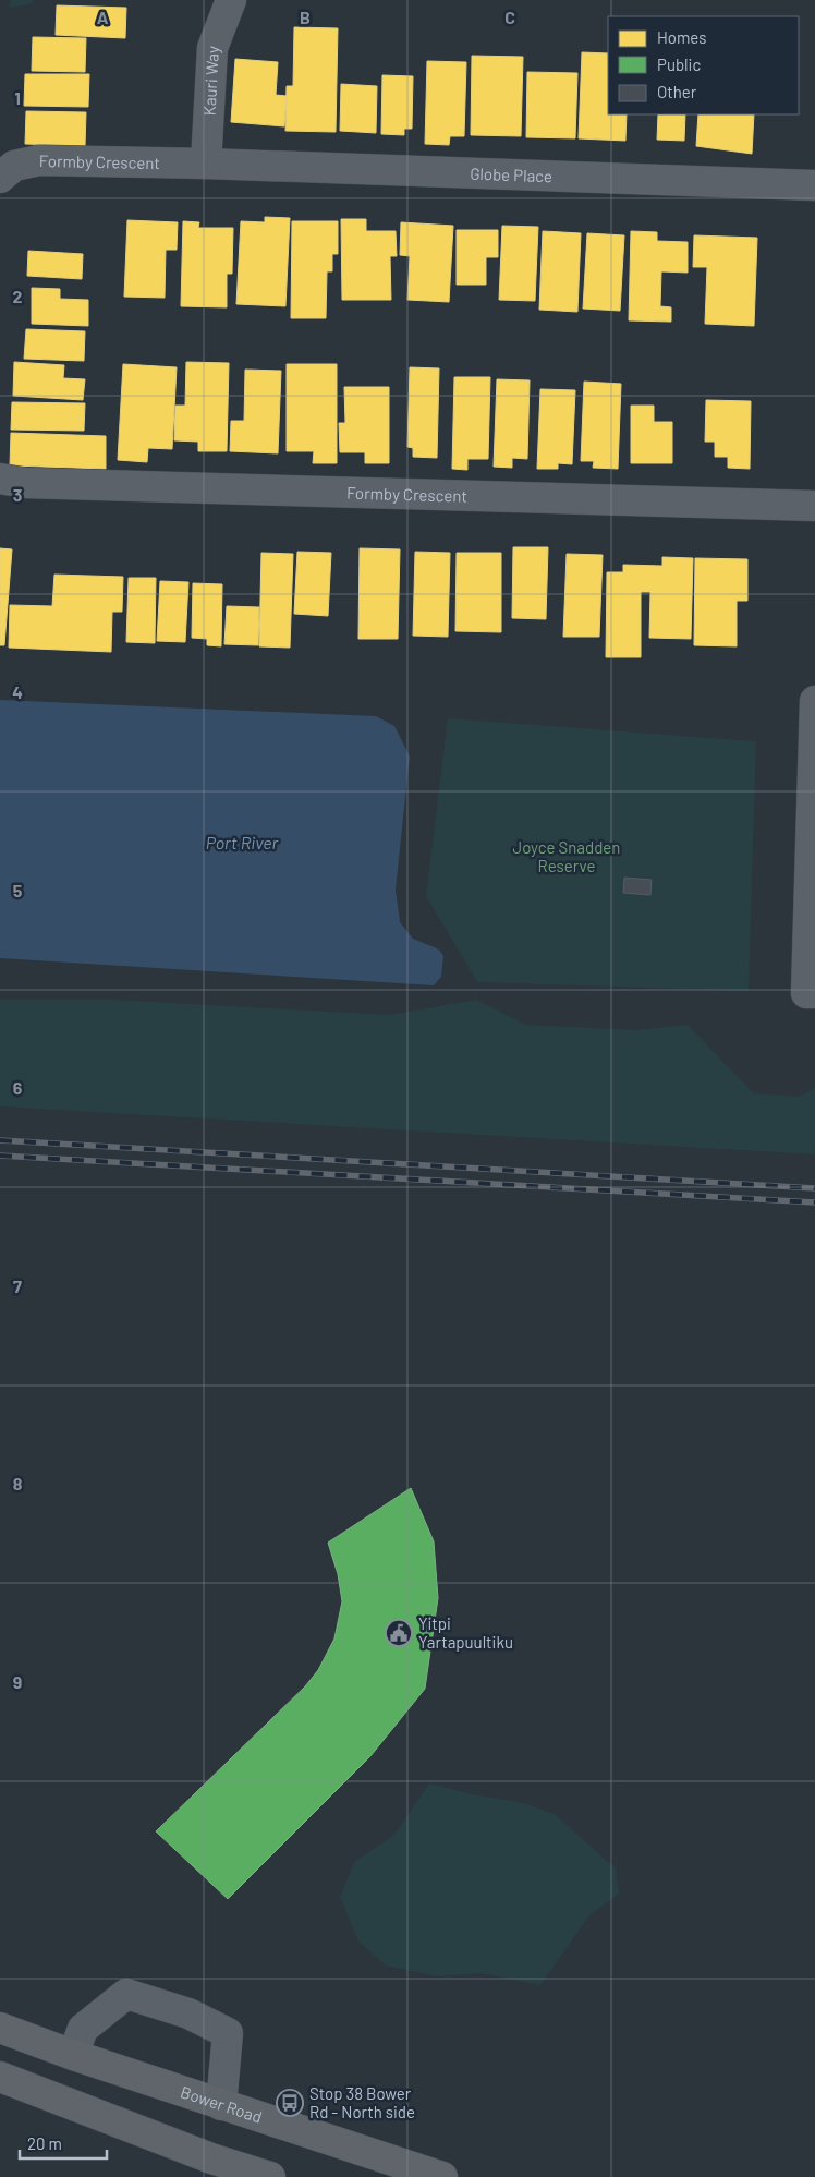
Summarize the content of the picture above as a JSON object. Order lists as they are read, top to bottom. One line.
{"streets":{"main road":["Bower Road"],"street":["Kauri Way","Formby Crescent","Globe Place"]},"crossings":[["Kauri Way","Formby Crescent"],["Kauri Way","Globe Place"],["Formby Crescent","Globe Place"]],"water":["Port River"],"parks":["Joyce Snadden Reserve"],"places":{"public building":["Yitpi Yartapuultiku"],"bus stop":["Stop 38 Bower Rd - North side"]},"legend":["Homes","Public","Other"],"scale_bar":"20 m","grid":{"columns":["A","B","C"],"rows":["1","2","3","4","5","6","7","8","9"]}}
